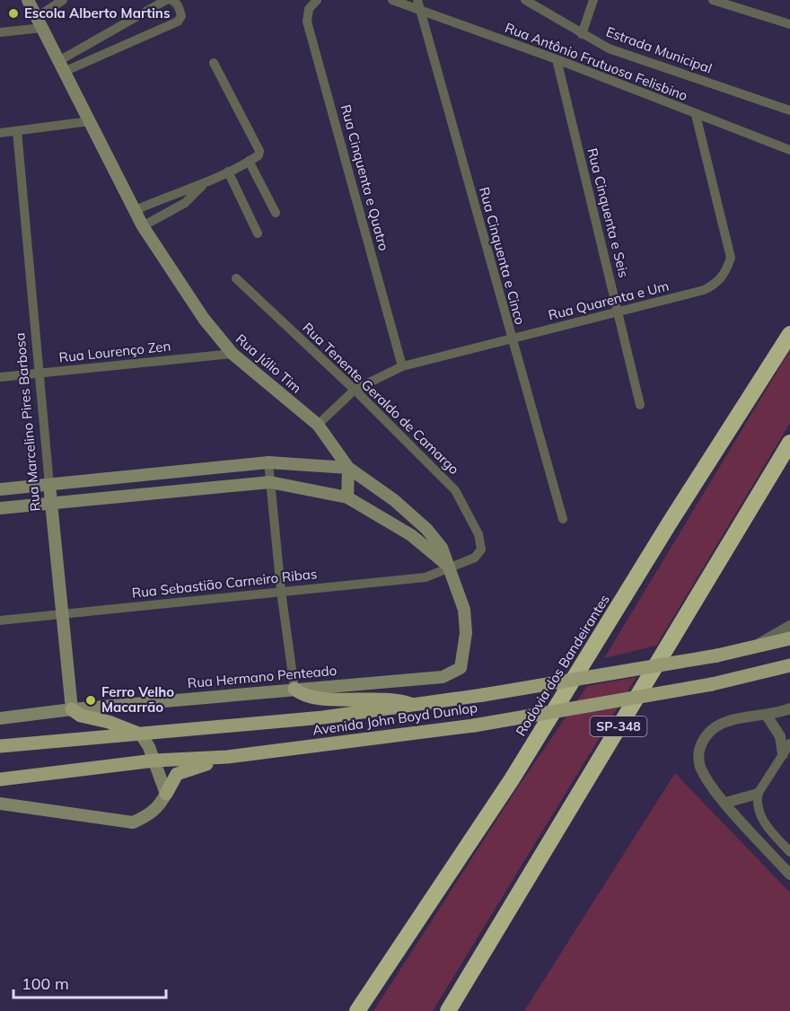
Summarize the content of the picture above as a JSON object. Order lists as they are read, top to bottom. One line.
{"streets":{"highway":["Rodovia dos Bandeirantes","SP-348"],"main road":["Rua Júlio Tim","Rua Marcelino Pires Barbosa","Rua Hermano Penteado","Avenida John Boyd Dunlop"],"street":["Estrada Municipal","Rua Antônio Frutuosa Felisbino","Rua Cinquenta e Quatro","Rua Cinquenta e Seis","Rua Cinquenta e Cinco","Rua Quarenta e Um","Rua Lourenço Zen","Rua Tenente Geraldo de Camargo","Rua Sebastião Carneiro Ribas"]},"crossings":[["Rua Antônio Frutuosa Felisbino","Rua Cinquenta e Seis"],["Rua Antônio Frutuosa Felisbino","Rua Cinquenta e Cinco"],["Rua Antônio Frutuosa Felisbino","Rua Quarenta e Um"],["Rua Cinquenta e Quatro","Rua Quarenta e Um"],["Rua Cinquenta e Seis","Rua Quarenta e Um"],["Rua Cinquenta e Cinco","Rua Quarenta e Um"],["Rua Quarenta e Um","Rua Júlio Tim"],["Rua Quarenta e Um","Rua Tenente Geraldo de Camargo"],["Rua Lourenço Zen","Rua Júlio Tim"],["Rua Lourenço Zen","Rua Marcelino Pires Barbosa"],["Rua Júlio Tim","Rua Tenente Geraldo de Camargo"],["Rua Júlio Tim","Rua Sebastião Carneiro Ribas"],["Rua Júlio Tim","Rua Hermano Penteado"],["Rua Tenente Geraldo de Camargo","Rua Sebastião Carneiro Ribas"],["Rua Marcelino Pires Barbosa","Rua Sebastião Carneiro Ribas"],["Rua Marcelino Pires Barbosa","Rua Hermano Penteado"]],"places":["Escola Alberto Martins","Ferro Velho Macarrão"],"scale_bar":"100 m"}
